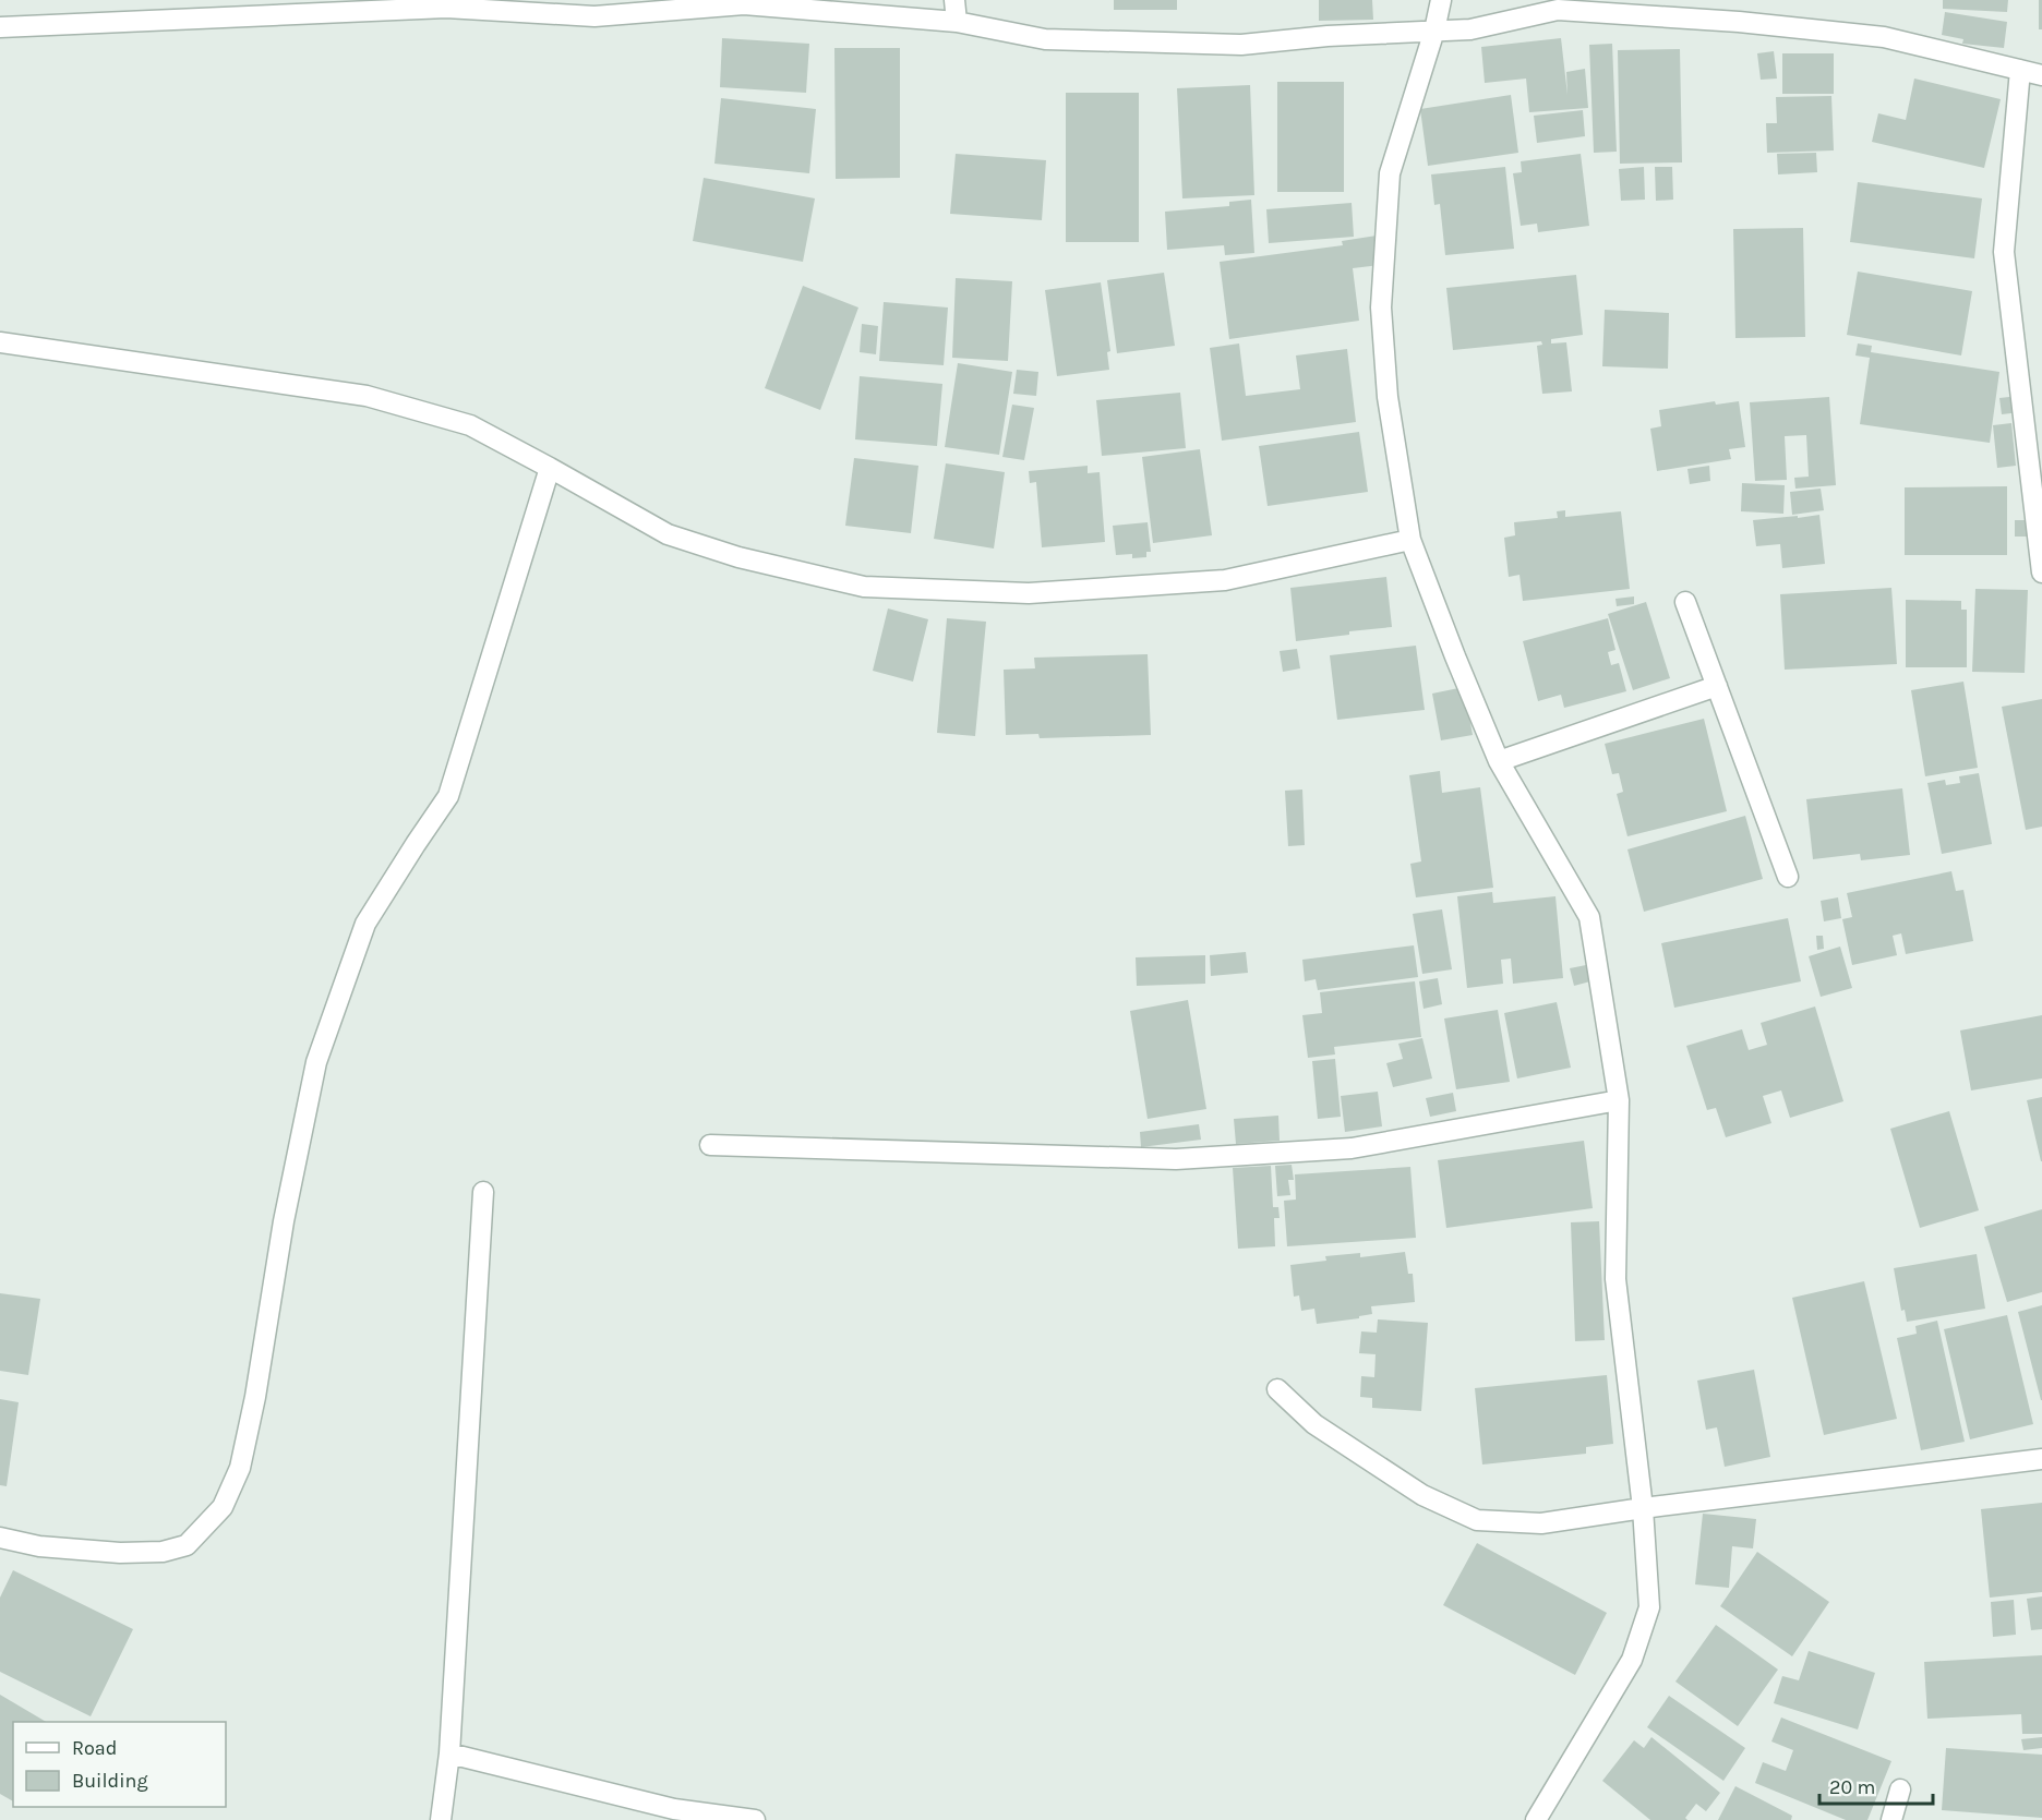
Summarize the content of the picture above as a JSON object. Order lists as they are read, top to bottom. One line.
{"legend":["Road","Building"],"scale_bar":"20 m"}
